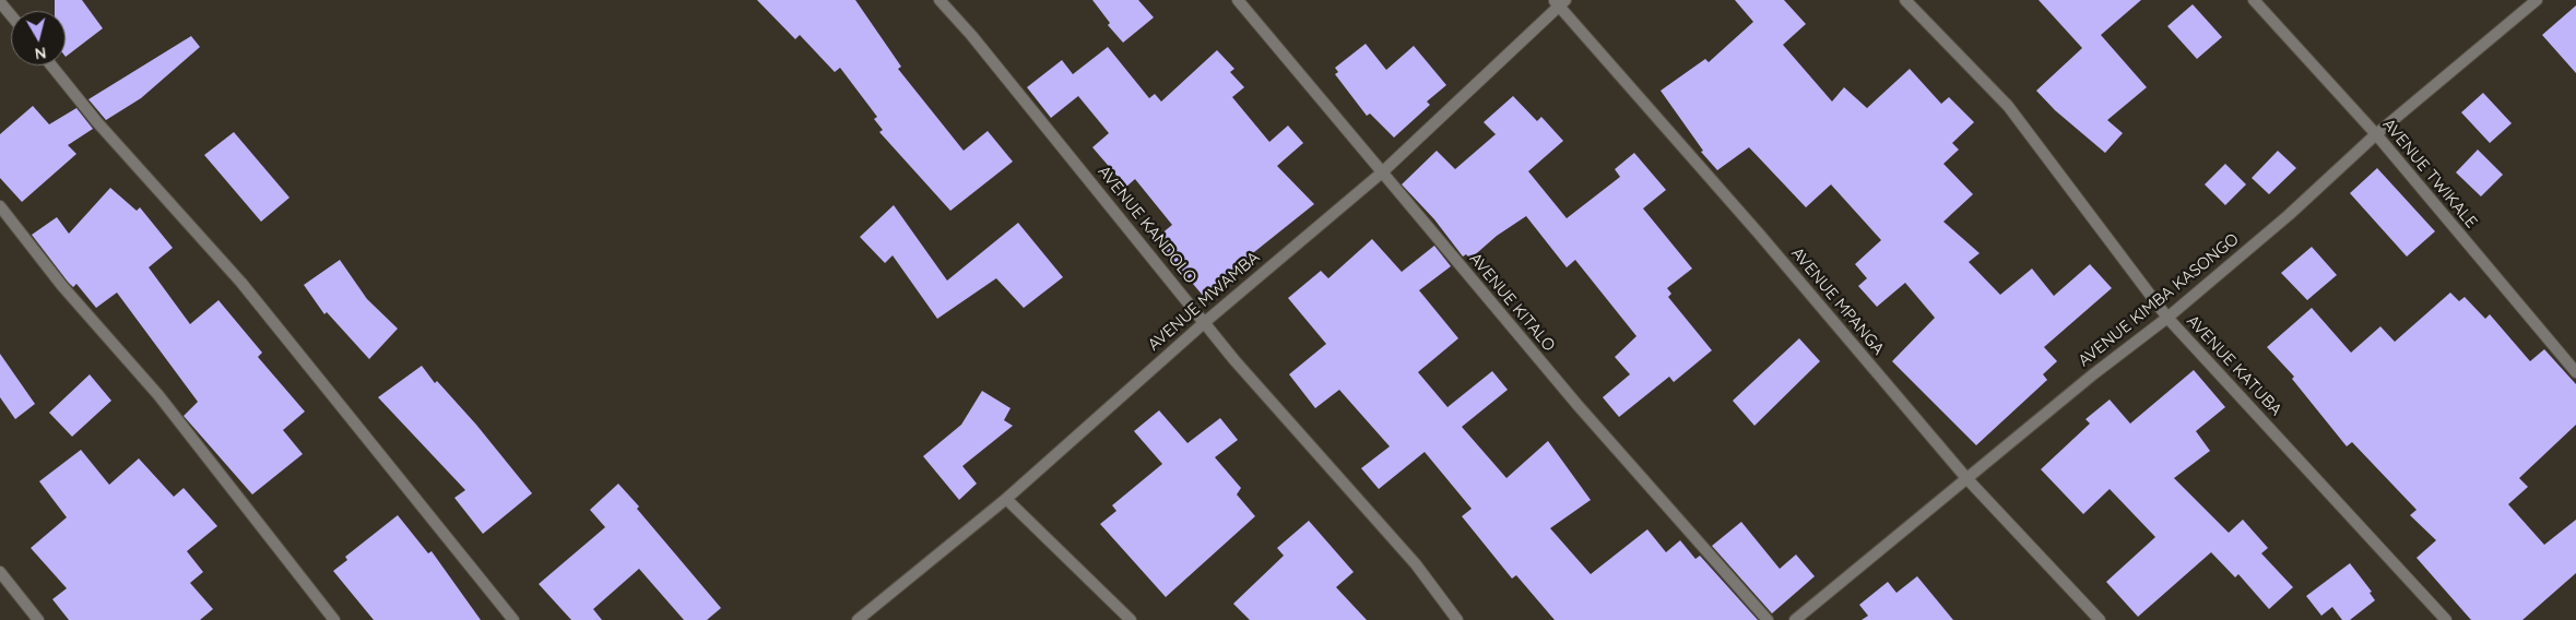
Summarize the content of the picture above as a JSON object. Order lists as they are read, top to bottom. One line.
{"streets":{"street":["AVENUE TWIKALE","AVENUE KANDOLO","AVENUE KIMBA KASONGO","AVENUE MWAMBA","AVENUE MPANGA","AVENUE KITALO","AVENUE KATUBA"]},"crossings":[["AVENUE TWIKALE","AVENUE KIMBA KASONGO"],["AVENUE KANDOLO","AVENUE MWAMBA"],["AVENUE KIMBA KASONGO","AVENUE MPANGA"],["AVENUE KIMBA KASONGO","AVENUE KATUBA"],["AVENUE MWAMBA","AVENUE MPANGA"],["AVENUE MWAMBA","AVENUE KITALO"]],"north":"bottom"}
